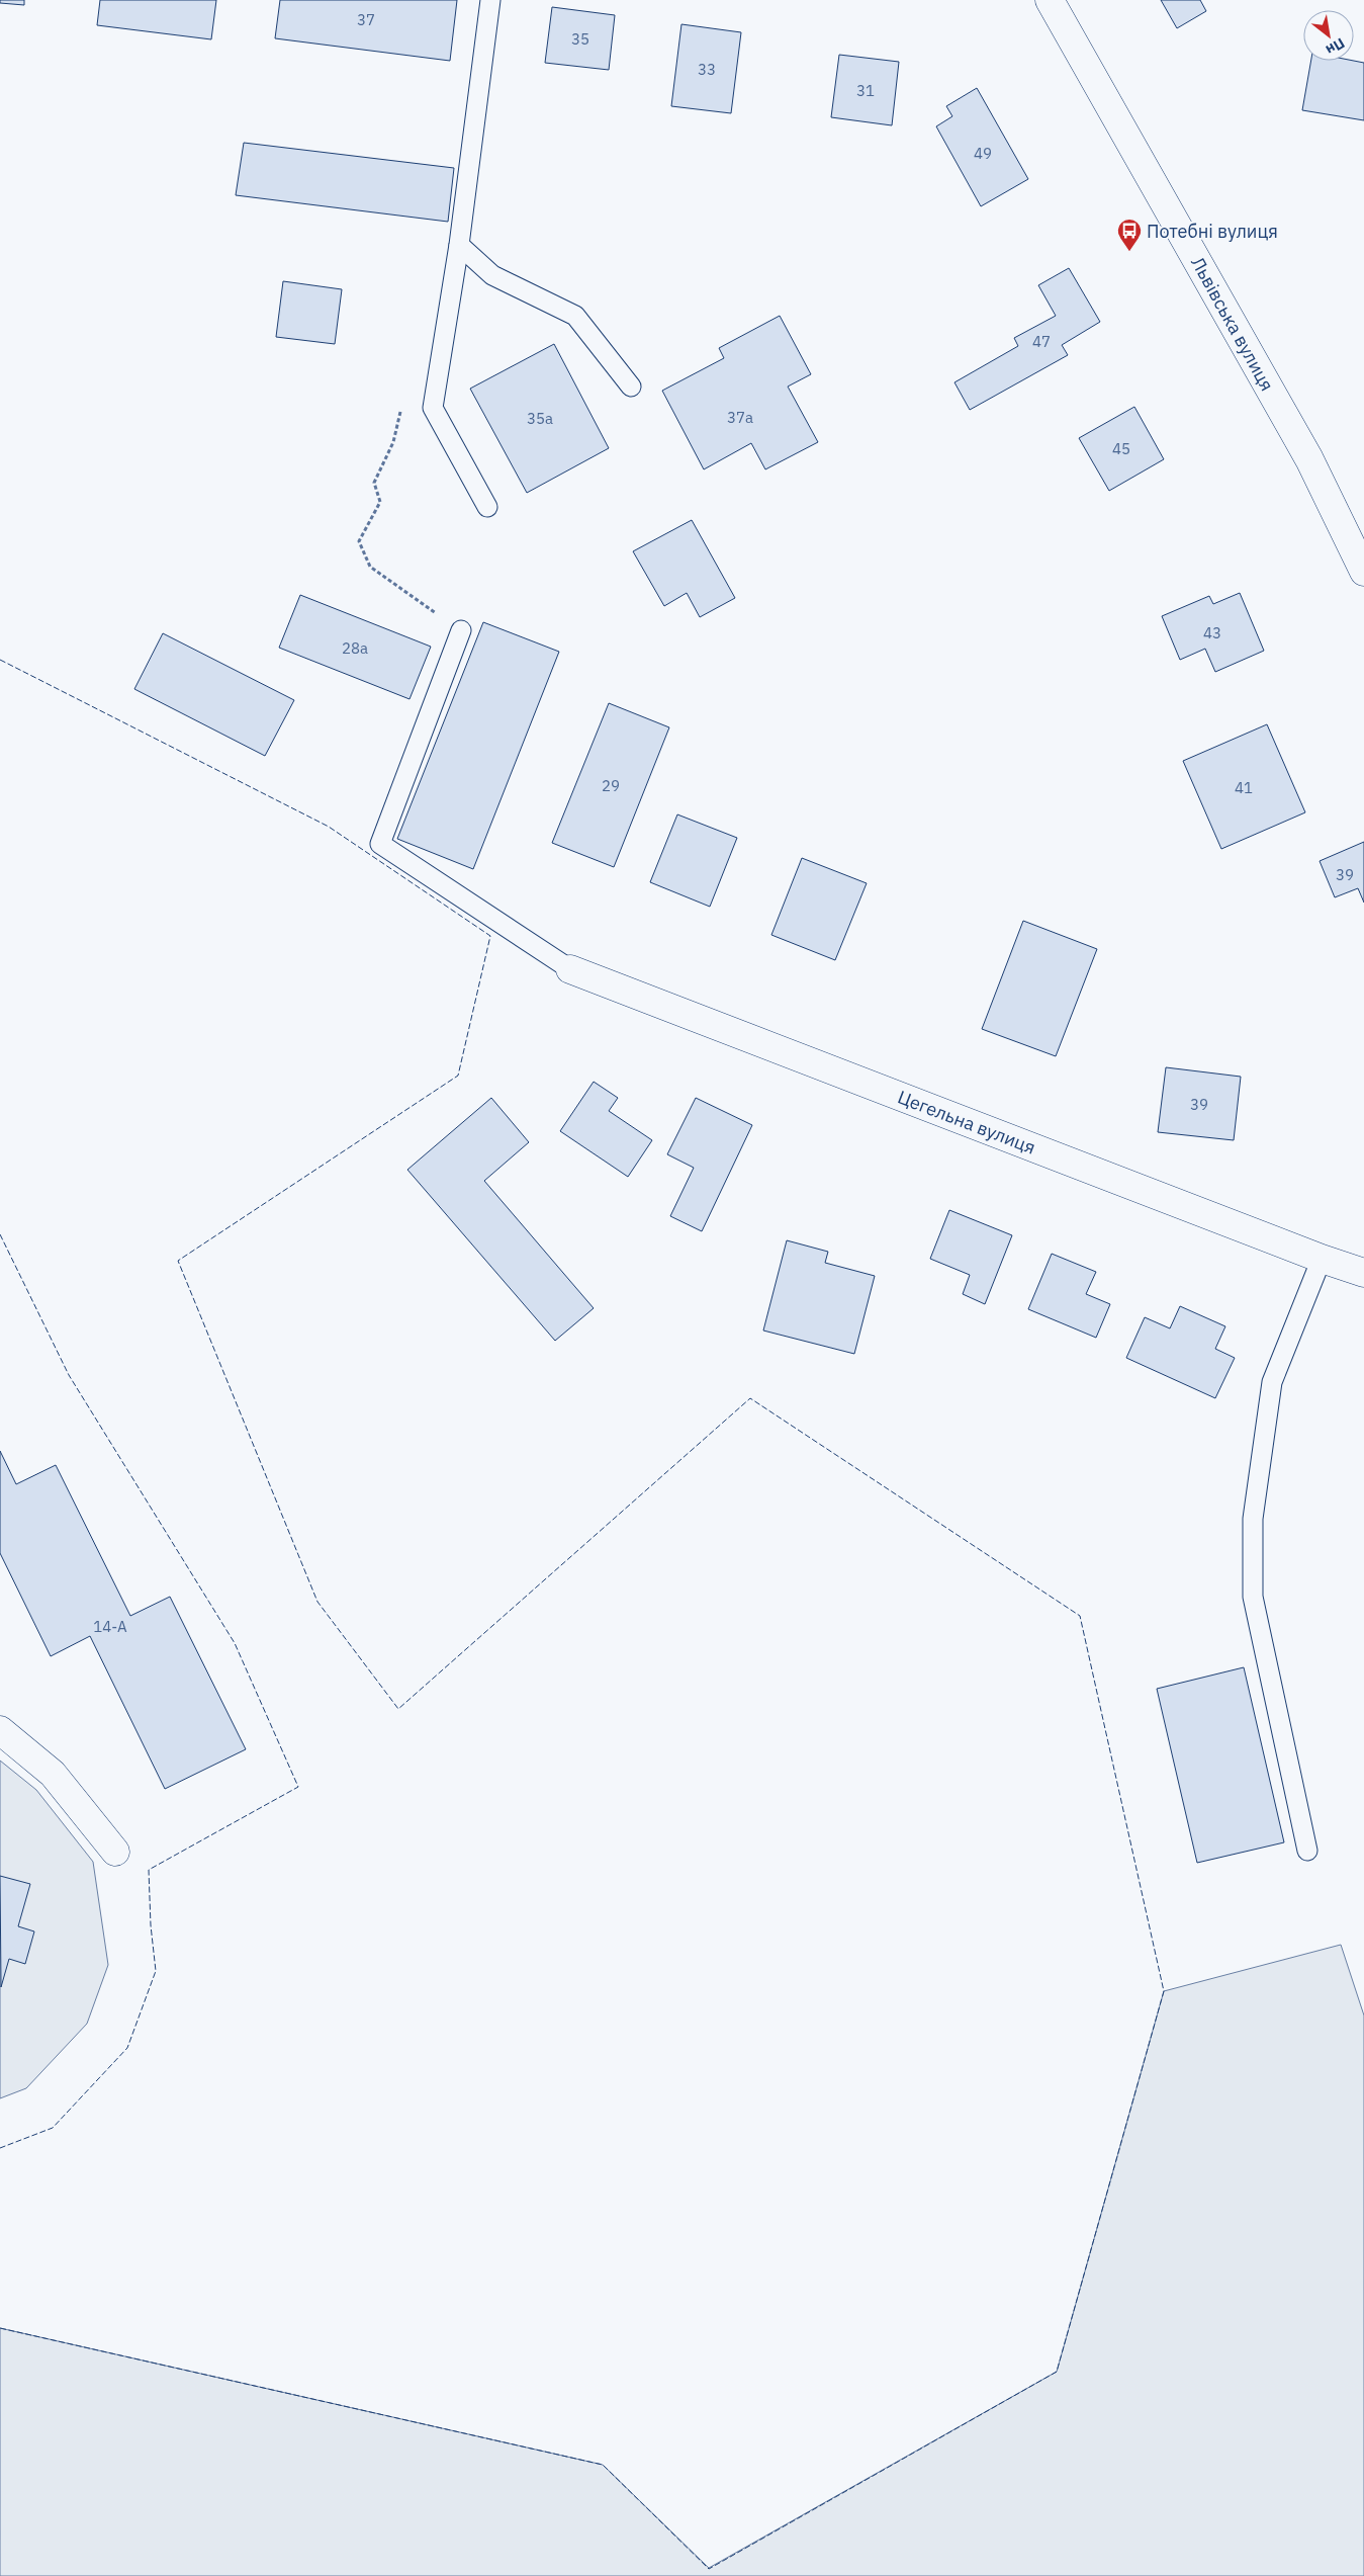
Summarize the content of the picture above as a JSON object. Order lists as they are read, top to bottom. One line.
{"streets":{"street":["Львівська вулиця","Цегельна вулиця"]},"places":{"bus stop":["Потебні вулиця"]},"house_numbers":["37","35","33","31","49","47","37а","35а","45","43","28а","29","41","39","39","14-А"],"north":"bottom right"}
